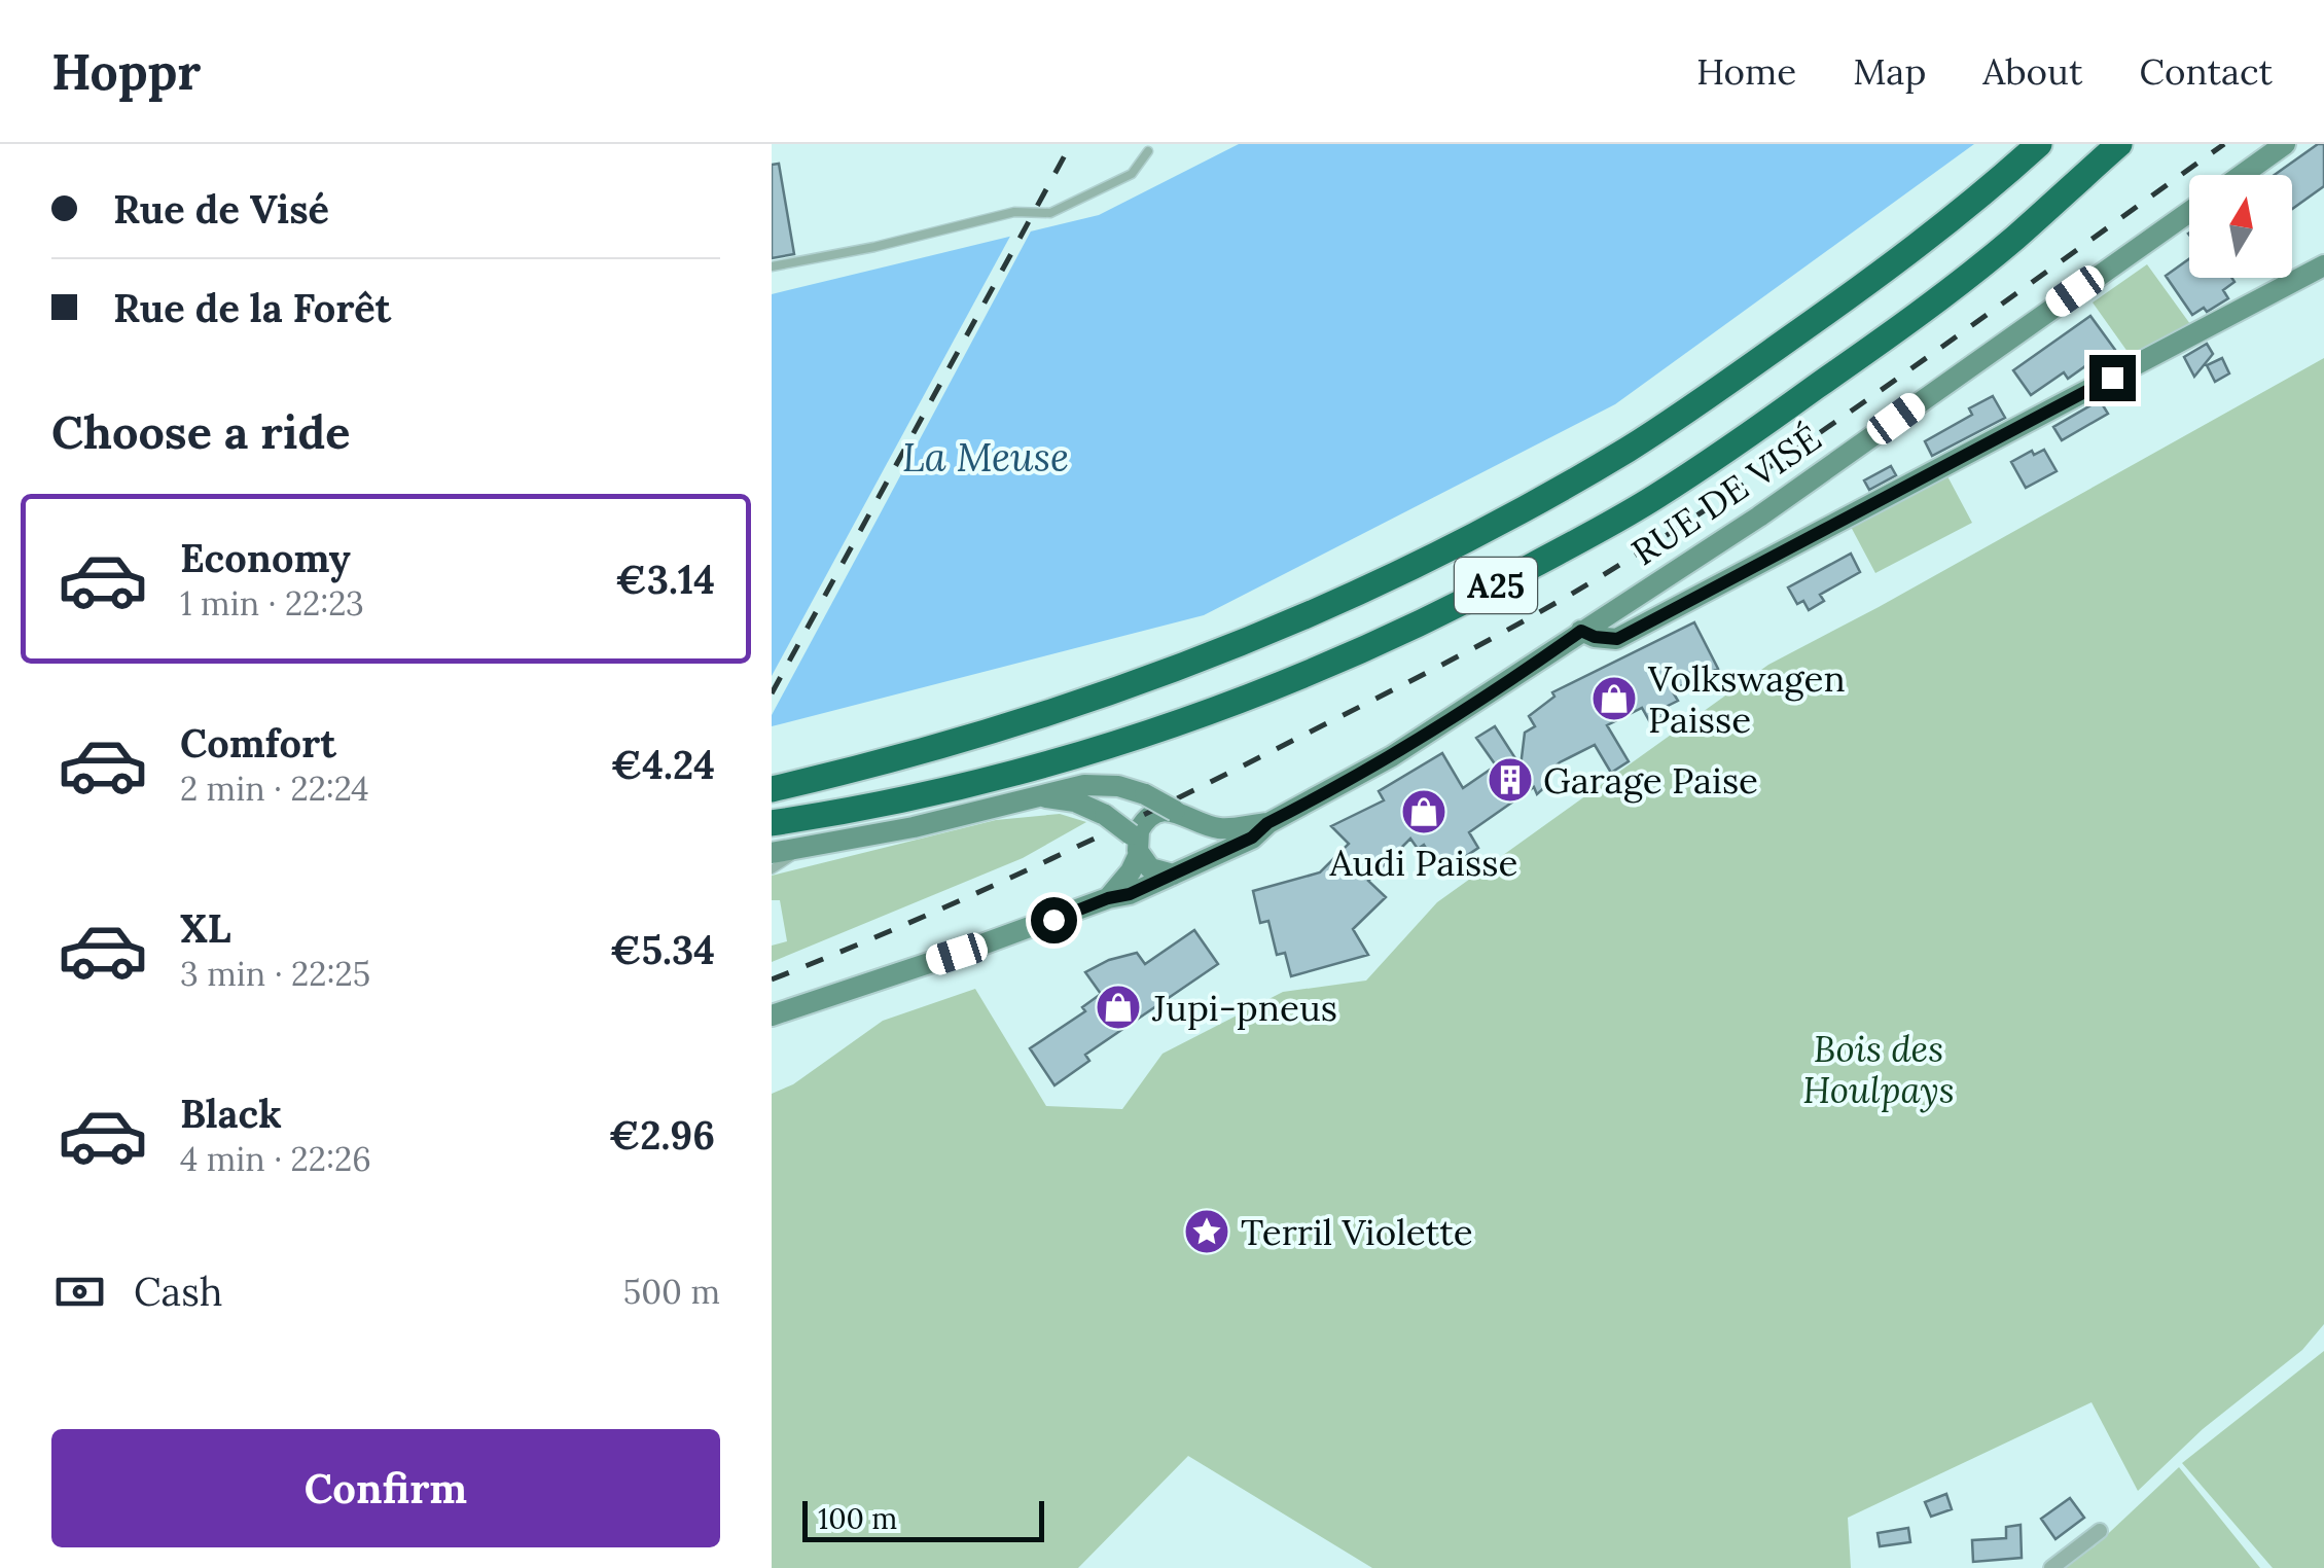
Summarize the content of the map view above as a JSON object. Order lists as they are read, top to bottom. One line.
{"streets":{"highway":["A25"],"main road":["RUE DE VISÉ"]},"water":["La Meuse"],"parks":["Bois des Houlpays"],"places":{"shop":["Volkswagen Paisse","Audi Paisse","Jupi-pneus"],"building":["Garage Paise"],"place":["Terril Violette"]},"scale_bar":"100 m","north":"top","page":{"header":"Hoppr","nav":["Home","Map","About","Contact"],"banner":["Rue de Visé","Rue de la Forêt"],"heading":"Choose a ride","list":[{"name":"Economy","note":"1 min · 22:23","value":"€3.14"},{"name":"Comfort","note":"2 min · 22:24","value":"€4.24"},{"name":"XL","note":"3 min · 22:25","value":"€5.34"},{"name":"Black","note":"4 min · 22:26","value":"€2.96"}],"pay":["Cash","500 m"],"buttons":"Confirm","scale":"100 m"}}
